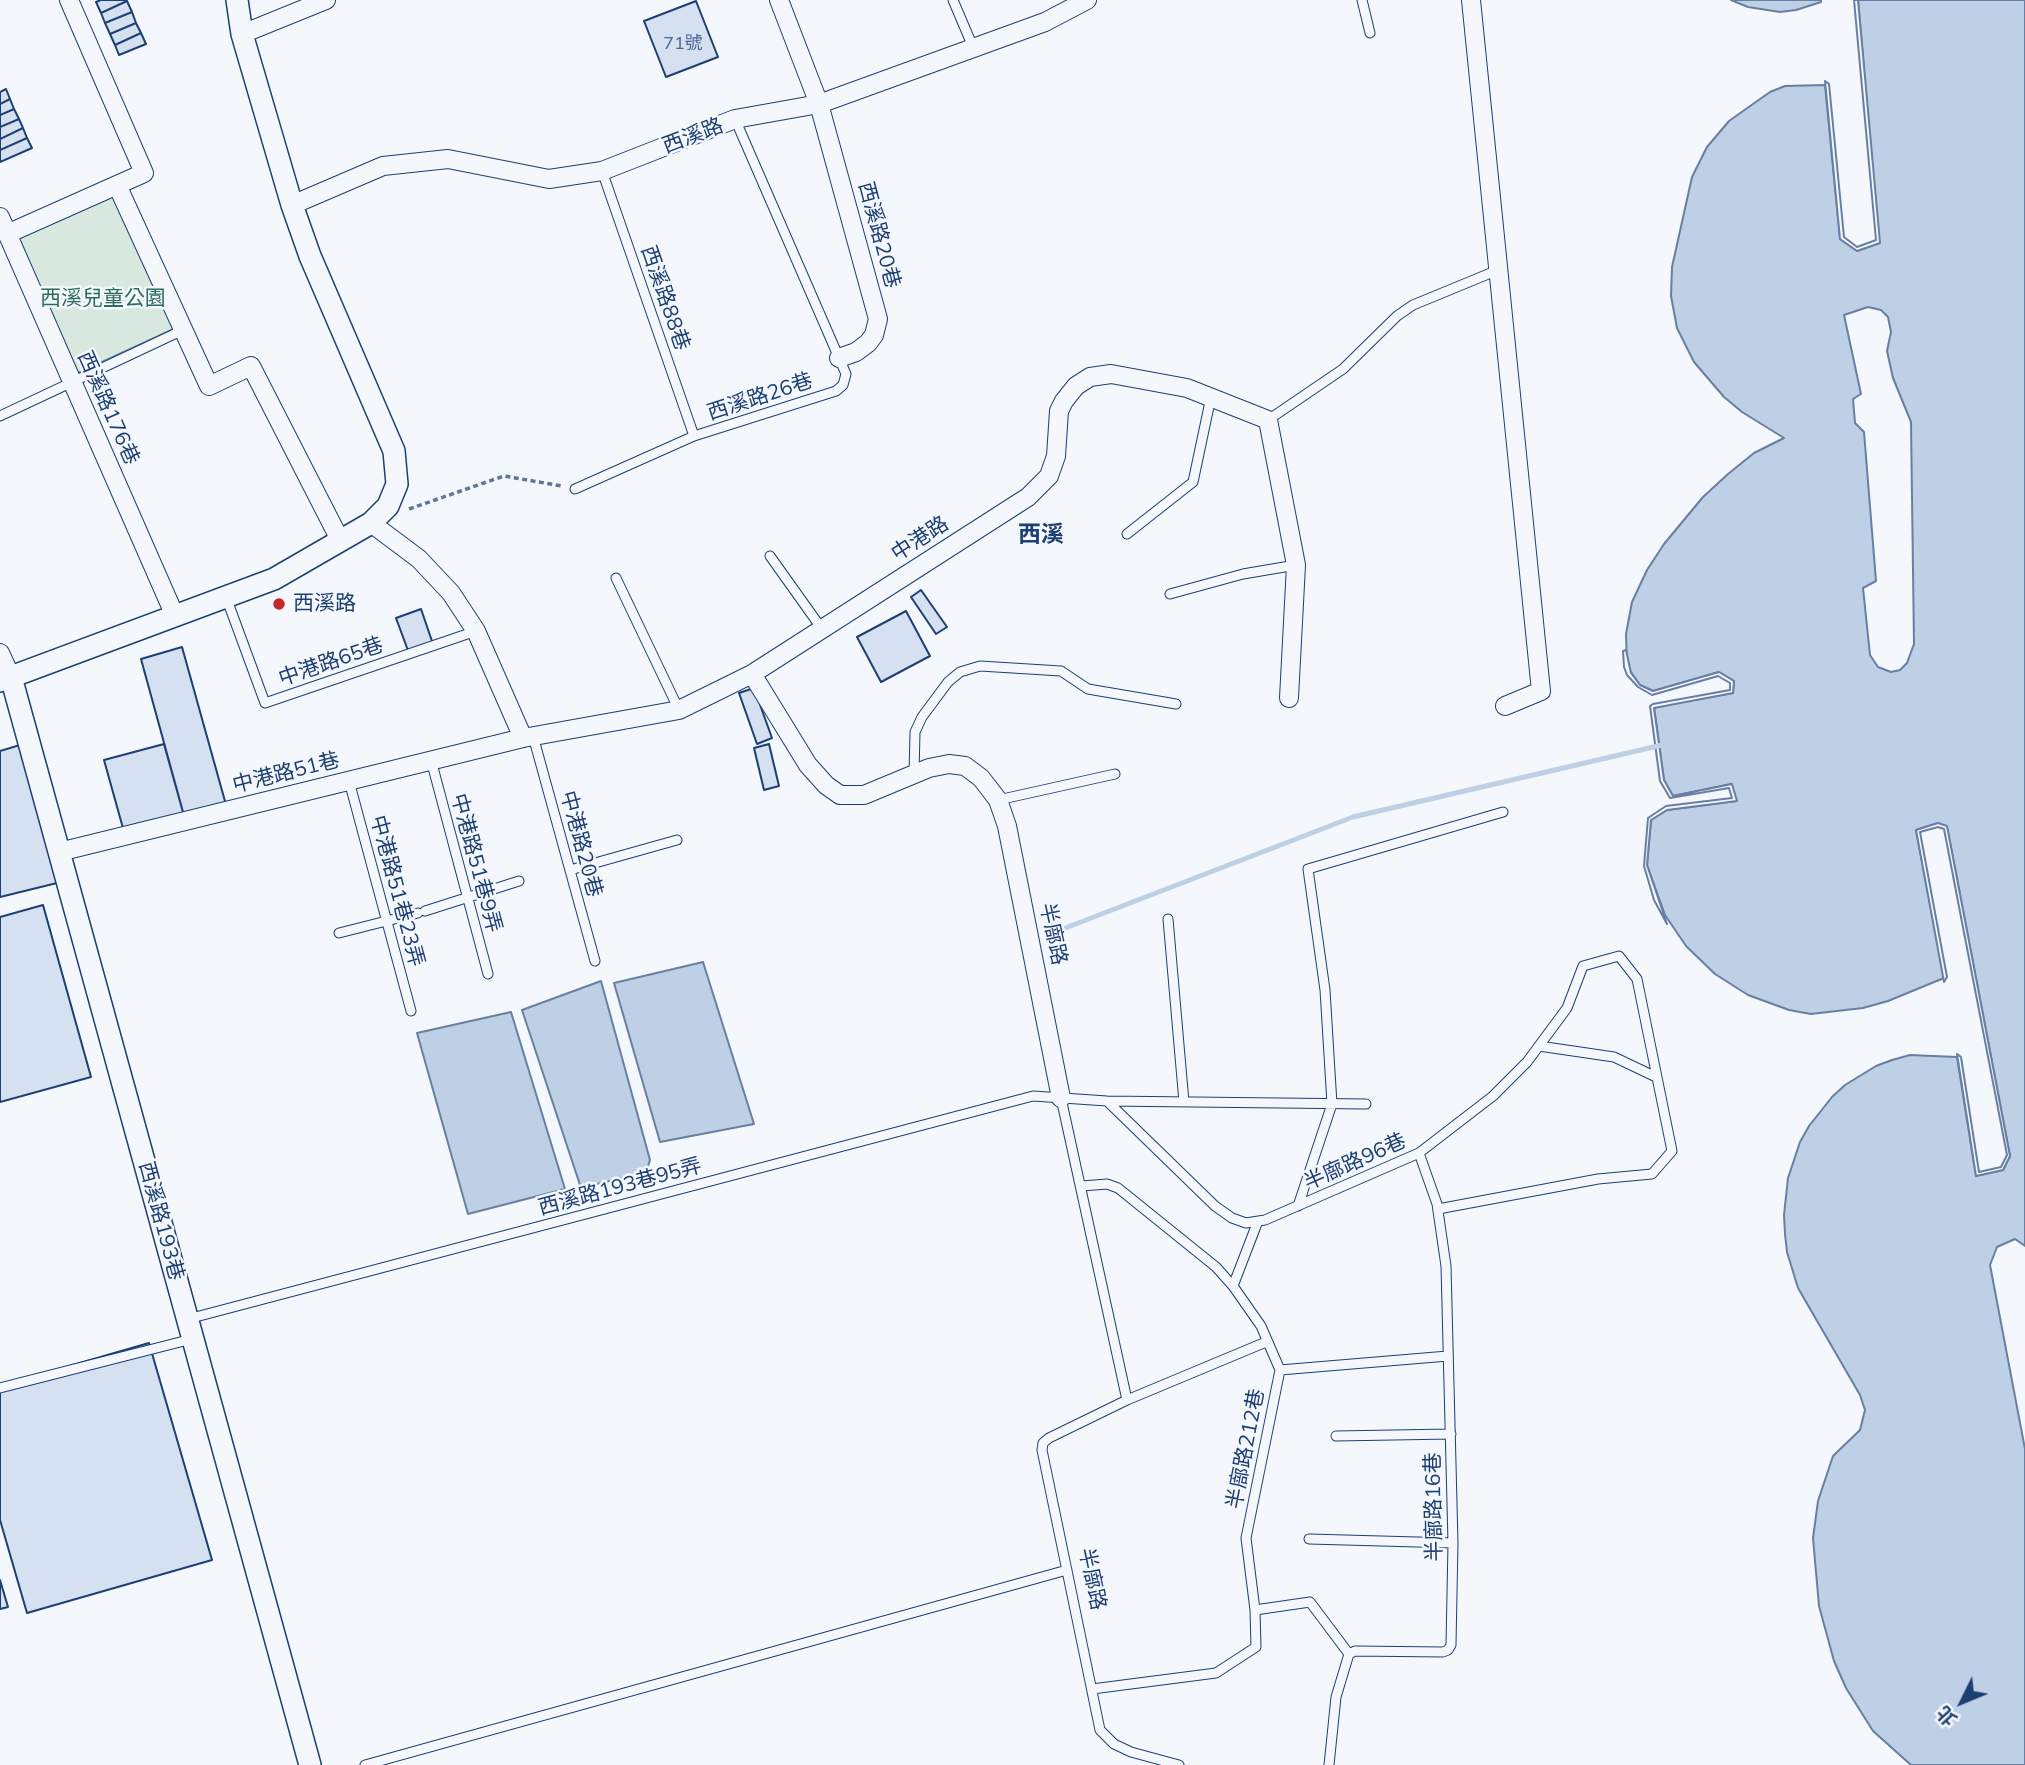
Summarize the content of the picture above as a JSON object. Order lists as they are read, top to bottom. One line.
{"streets":{"street":["西溪路","西溪路20巷","西溪路176巷","中港路","中港路51巷","半廍路","西溪路193巷"],"lane":["西溪路88巷","西溪路26巷","中港路65巷","中港路20巷","中港路51巷9弄","中港路51巷23弄","半廍路96巷","西溪路193巷95弄","半廍路212巷","半廍路16巷"]},"crossings":[["西溪路","西溪路20巷"],["西溪路","西溪路88巷"],["西溪路","西溪路26巷"],["西溪路20巷","西溪路26巷"],["西溪路88巷","西溪路26巷"],["中港路","中港路51巷"],["中港路","中港路20巷"],["中港路","半廍路"],["中港路51巷","中港路20巷"],["中港路51巷","中港路51巷9弄"],["中港路51巷","中港路51巷23弄"],["中港路51巷","西溪路193巷"],["半廍路","西溪路193巷95弄"],["半廍路","半廍路212巷"],["半廍路96巷","半廍路16巷"],["西溪路193巷95弄","西溪路193巷"]],"districts":["西溪"],"parks":["西溪兒童公園"],"places":["西溪路"],"house_numbers":["71號"],"north":"bottom left"}
